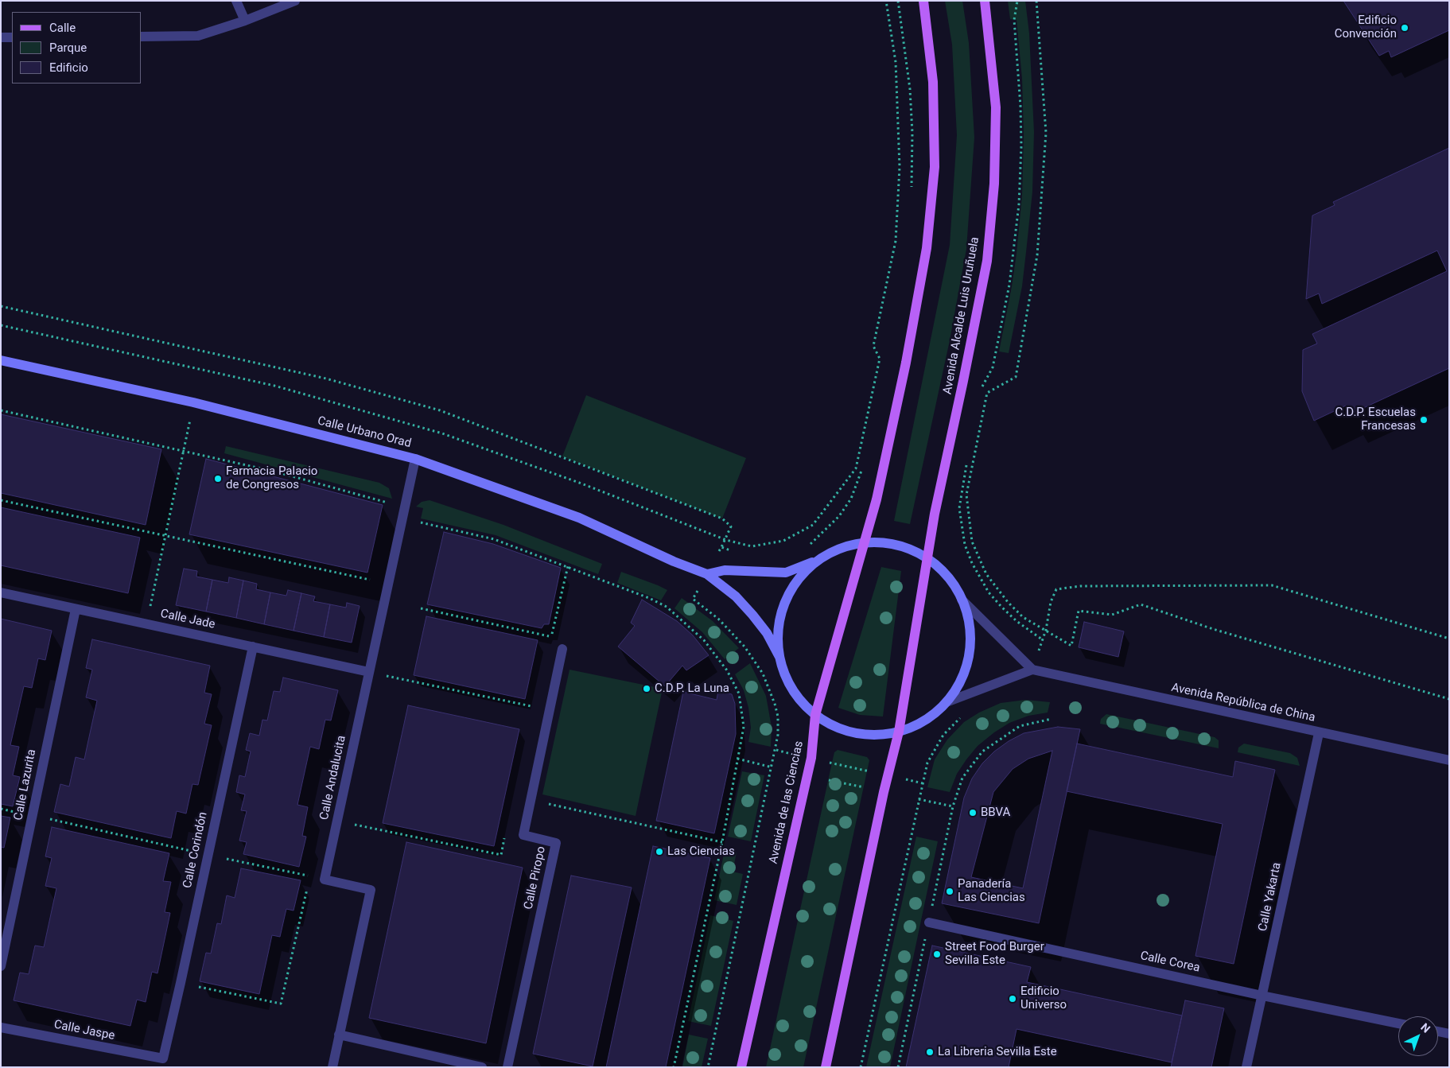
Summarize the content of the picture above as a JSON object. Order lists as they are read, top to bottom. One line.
{"streets":{"main road":["Avenida Alcalde Luis Uruñuela","Avenida de las Ciencias"],"street":["Calle Urbano Orad","Calle Jade","Avenida República de China","Calle Andalucita","Calle Lazurita","Calle Corindón","Calle Piropo","Calle Yakarta","Calle Corea","Calle Jaspe"]},"crossings":[["Calle Urbano Orad","Calle Andalucita"],["Calle Jade","Calle Andalucita"],["Calle Jade","Calle Lazurita"],["Calle Jade","Calle Corindón"],["Avenida República de China","Calle Yakarta"],["Calle Corindón","Calle Jaspe"],["Calle Yakarta","Calle Corea"]],"places":["Edificio Convención","C.D.P. Escuelas Francesas","Farmacia Palacio de Congresos","C.D.P. La Luna","BBVA","Las Ciencias","Panadería Las Ciencias","Street Food Burger Sevilla Este","Edificio Universo","La Libreria Sevilla Este"],"legend":["Calle","Parque","Edificio"],"north":"top right"}
